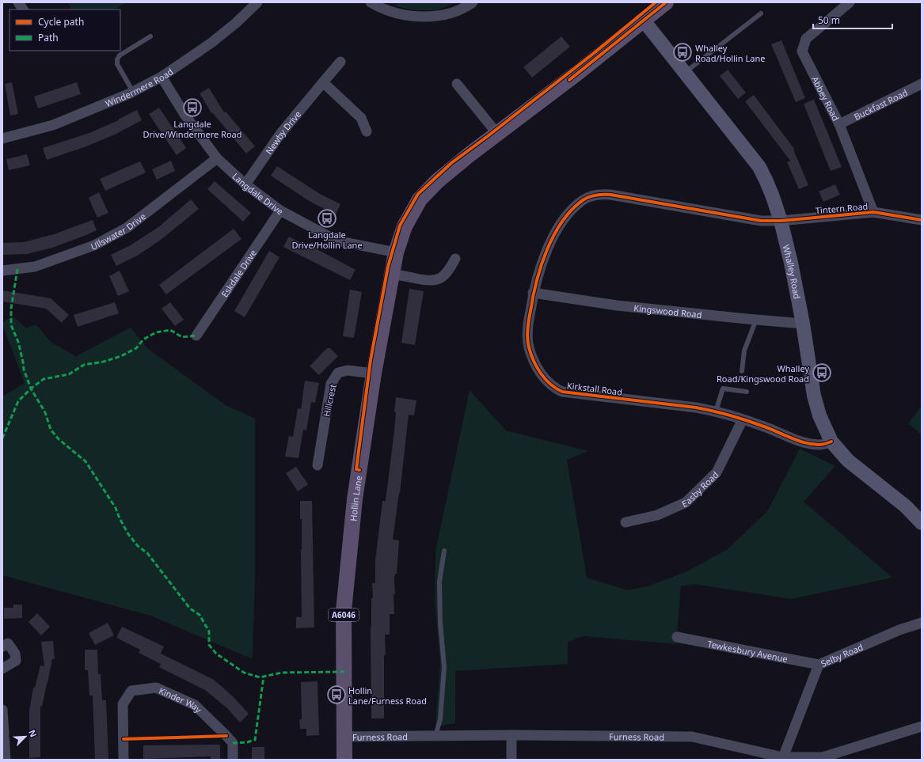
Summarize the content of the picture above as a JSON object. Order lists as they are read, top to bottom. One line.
{"streets":{"main road":["Hollin Lane","A6046"],"street":["Windermere Road","Abbey Road","Buckfast Road","Newby Drive","Langdale Drive","Tintern Road","Ullswater Drive","Whalley Road","Eskdale Drive","Kingswood Road","Kirkstall Road","Hillcrest","Easby Road","Tewkesbury Avenue","Selby Road","Kinder Way","Furness Road"]},"crossings":[["Windermere Road","Langdale Drive"],["Abbey Road","Buckfast Road"],["Abbey Road","Tintern Road"],["Newby Drive","Langdale Drive"],["Langdale Drive","Ullswater Drive"],["Langdale Drive","Eskdale Drive"],["Langdale Drive","Hollin Lane"],["Tintern Road","Whalley Road"],["Tintern Road","Kirkstall Road"],["Whalley Road","Kingswood Road"],["Whalley Road","Kirkstall Road"],["Whalley Road","Hollin Lane"],["Kingswood Road","Kirkstall Road"],["Kirkstall Road","Easby Road"],["Hillcrest","Hollin Lane"],["Hollin Lane","Furness Road"],["Tewkesbury Avenue","Selby Road"],["Selby Road","Furness Road"]],"places":{"bus stop":["Whalley Road/Hollin Lane","Langdale Drive/Windermere Road","Langdale Drive/Hollin Lane","Whalley Road/Kingswood Road","Hollin Lane/Furness Road"]},"legend":["Cycle path","Path"],"scale_bar":"50 m","north":"top right"}
